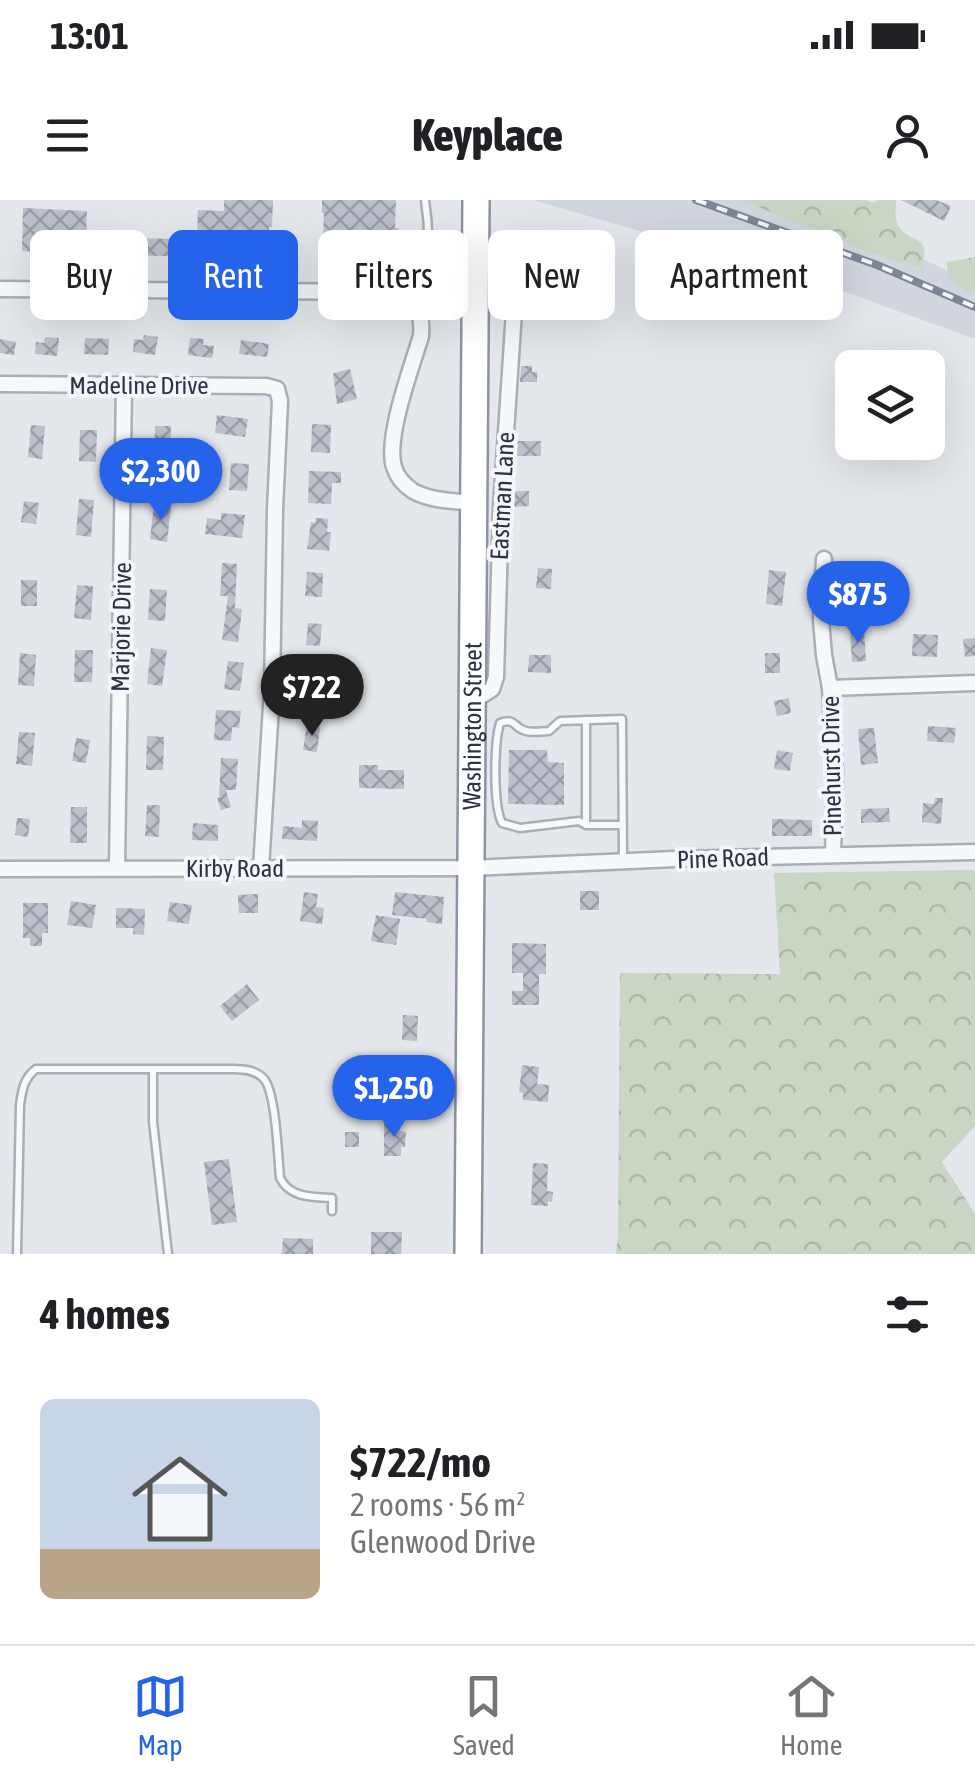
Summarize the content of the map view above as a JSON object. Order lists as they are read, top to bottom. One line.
{"streets":{"highway":["Washington Street"],"street":["Madeline Drive","Eastman Lane","Marjorie Drive","Pinehurst Drive","Pine Road","Kirby Road"]},"crossings":[["Madeline Drive","Marjorie Drive"],["Madeline Drive","Kirby Road"],["Eastman Lane","Washington Street"],["Marjorie Drive","Kirby Road"],["Washington Street","Pine Road"],["Washington Street","Kirby Road"],["Pinehurst Drive","Pine Road"],["Pine Road","Kirby Road"]],"page":{"status":"13:01","header":"Keyplace","chip":["Buy","Rent","Filters","New","Apartment"],"price":["$2,300","$875","$722","$1,250"],"heading":"4 homes","list":[{"name":"$722/mo","note":"2 rooms · 56 m² · Glenwood Drive"}],"tabs":["Map","Saved","Home"]}}
